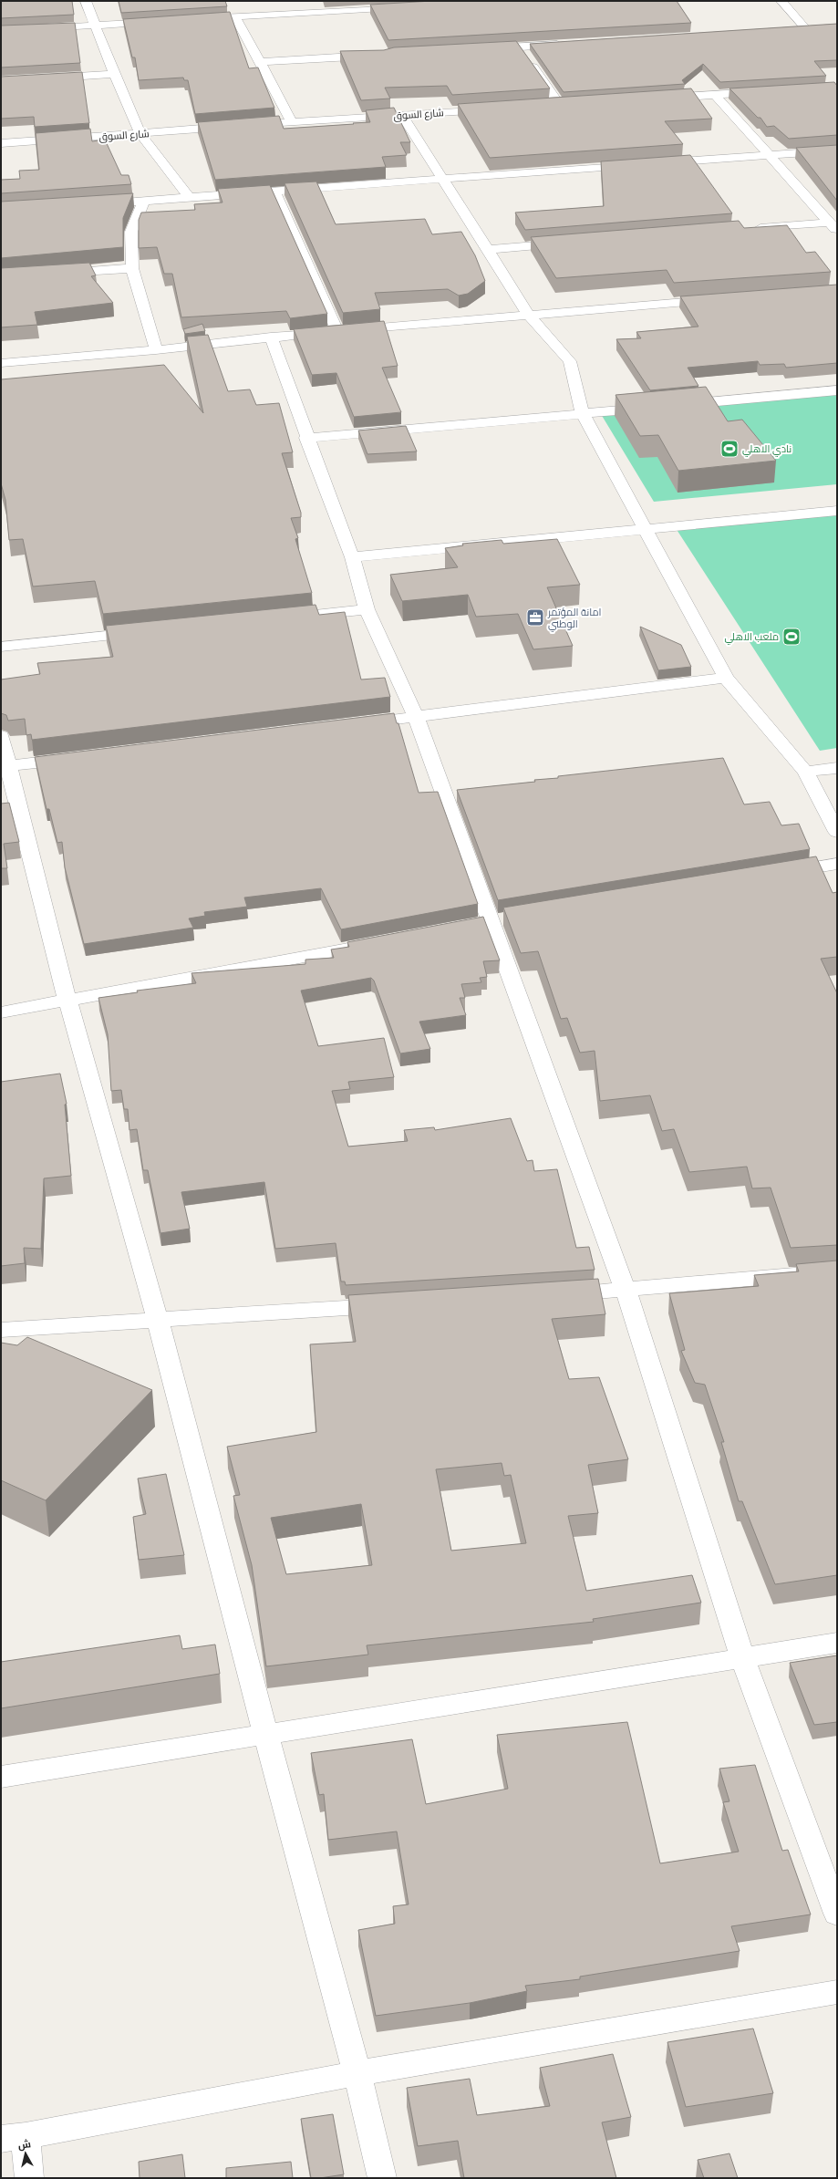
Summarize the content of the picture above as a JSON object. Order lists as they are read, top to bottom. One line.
{"streets":{"street":["شارع السوق"]},"places":{"sports":["نادي الاهلي","ملعب الاهلي"],"office":["امانة المؤتمر الوطني"]},"north":"top"}
